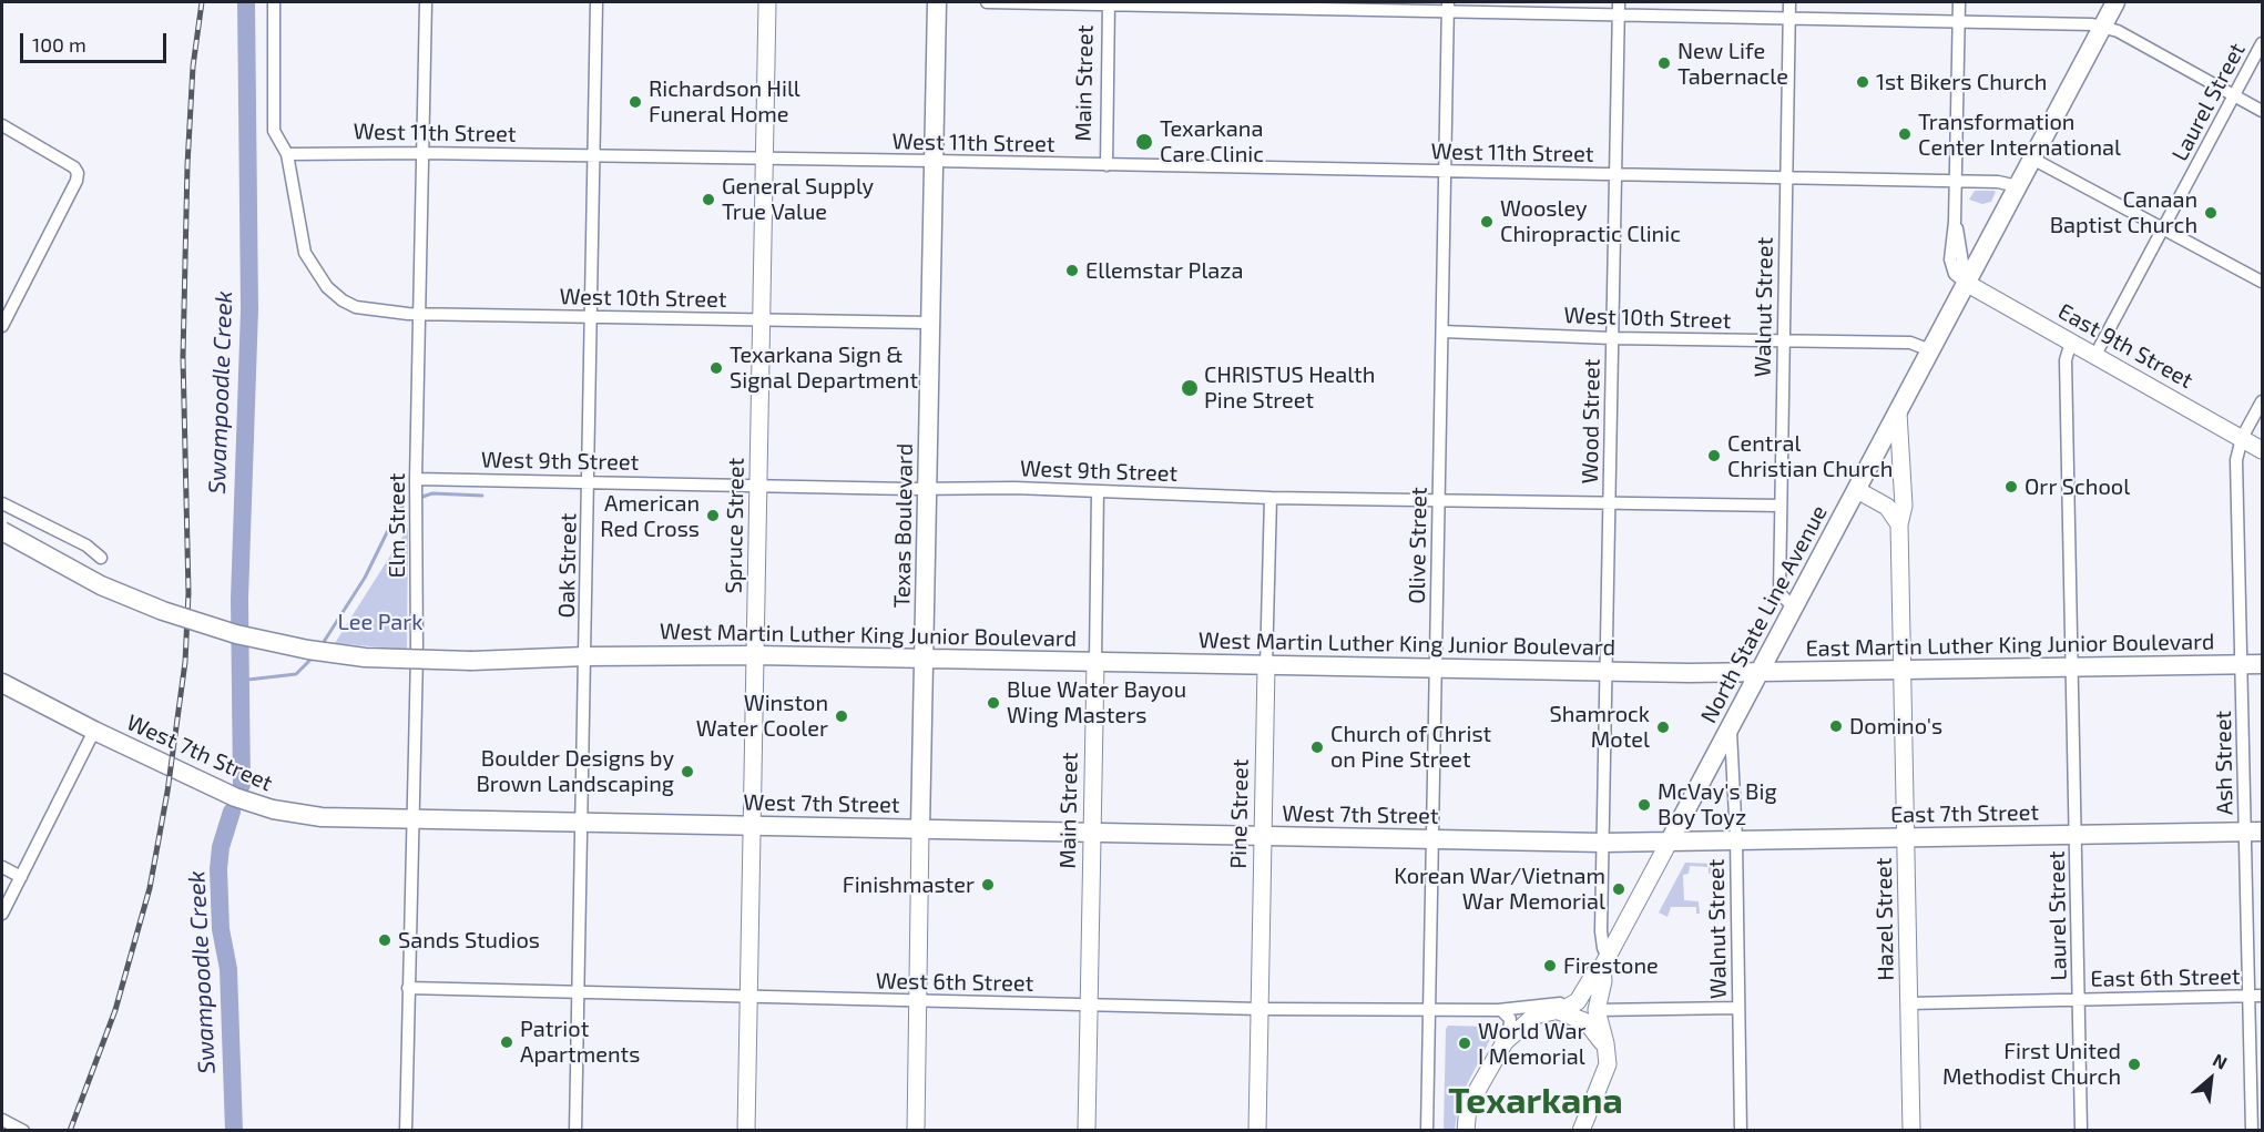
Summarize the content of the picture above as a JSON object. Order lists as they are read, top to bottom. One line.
{"streets":{"main road":["Texas Boulevard","North State Line Avenue","West Martin Luther King Junior Boulevard","East Martin Luther King Junior Boulevard","West 7th Street","East 7th Street"],"street":["Main Street","Laurel Street","West 11th Street","West 10th Street","Walnut Street","East 9th Street","Wood Street","West 9th Street","Elm Street","Spruce Street","Olive Street","Oak Street","Ash Street","Pine Street","Hazel Street","East 6th Street","West 6th Street"]},"crossings":[["Main Street","West 11th Street"],["Main Street","West 9th Street"],["Main Street","West Martin Luther King Junior Boulevard"],["Main Street","West 7th Street"],["Main Street","West 6th Street"],["Laurel Street","East 9th Street"],["Laurel Street","East Martin Luther King Junior Boulevard"],["Laurel Street","East 7th Street"],["Laurel Street","East 6th Street"],["West 11th Street","West 10th Street"],["West 11th Street","Walnut Street"],["West 11th Street","Wood Street"],["West 11th Street","Elm Street"],["West 11th Street","Spruce Street"],["West 11th Street","Texas Boulevard"],["West 11th Street","Olive Street"],["West 11th Street","Oak Street"],["West 11th Street","North State Line Avenue"],["West 10th Street","Walnut Street"],["West 10th Street","Wood Street"],["West 10th Street","Elm Street"],["West 10th Street","Spruce Street"],["West 10th Street","Texas Boulevard"],["West 10th Street","Olive Street"],["West 10th Street","Oak Street"],["West 10th Street","North State Line Avenue"],["Walnut Street","West 9th Street"],["Walnut Street","North State Line Avenue"],["Walnut Street","East 7th Street"],["East 9th Street","North State Line Avenue"],["East 9th Street","Ash Street"],["Wood Street","West 9th Street"],["Wood Street","North State Line Avenue"],["Wood Street","West Martin Luther King Junior Boulevard"],["Wood Street","West 7th Street"],["West 9th Street","Elm Street"],["West 9th Street","Spruce Street"],["West 9th Street","Texas Boulevard"],["West 9th Street","Olive Street"],["West 9th Street","Oak Street"],["West 9th Street","Pine Street"],["Elm Street","West 7th Street"],["Elm Street","West 6th Street"],["Spruce Street","West Martin Luther King Junior Boulevard"],["Spruce Street","West 7th Street"],["Spruce Street","West 6th Street"],["Texas Boulevard","West Martin Luther King Junior Boulevard"],["Texas Boulevard","West 7th Street"],["Texas Boulevard","West 6th Street"],["Olive Street","West Martin Luther King Junior Boulevard"],["Olive Street","West 7th Street"],["Olive Street","West 6th Street"],["Oak Street","West Martin Luther King Junior Boulevard"],["Oak Street","West 7th Street"],["Oak Street","West 6th Street"],["North State Line Avenue","West Martin Luther King Junior Boulevard"],["North State Line Avenue","East Martin Luther King Junior Boulevard"],["North State Line Avenue","West 7th Street"],["North State Line Avenue","East 7th Street"],["North State Line Avenue","Hazel Street"],["North State Line Avenue","West 6th Street"],["West Martin Luther King Junior Boulevard","East Martin Luther King Junior Boulevard"],["West Martin Luther King Junior Boulevard","Pine Street"],["East Martin Luther King Junior Boulevard","Ash Street"],["East Martin Luther King Junior Boulevard","Hazel Street"],["West 7th Street","Pine Street"],["West 7th Street","East 7th Street"],["Ash Street","East 7th Street"],["Ash Street","East 6th Street"],["Pine Street","West 6th Street"],["East 7th Street","Hazel Street"],["Hazel Street","East 6th Street"]],"districts":["Texarkana"],"water":["Swampoodle Creek"],"parks":["Lee Park"],"places":["New Life Tabernacle","1st Bikers Church","Richardson Hill Funeral Home","Transformation Center International","Texarkana Care Clinic","General Supply True Value","Canaan Baptist Church","Woosley Chiropractic Clinic","Ellemstar Plaza","Texarkana Sign & Signal Department","CHRISTUS Health Pine Street","Central Christian Church","Orr School","American Red Cross","Blue Water Bayou Wing Masters","Winston Water Cooler","Domino's","Shamrock Motel","Church of Christ on Pine Street","Boulder Designs by Brown Landscaping","McVay's Big Boy Toyz","Finishmaster","Korean War/Vietnam War Memorial","Sands Studios","Firestone","Patriot Apartments","World War I Memorial","First United Methodist Church"],"scale_bar":"100 m","north":"top right"}
